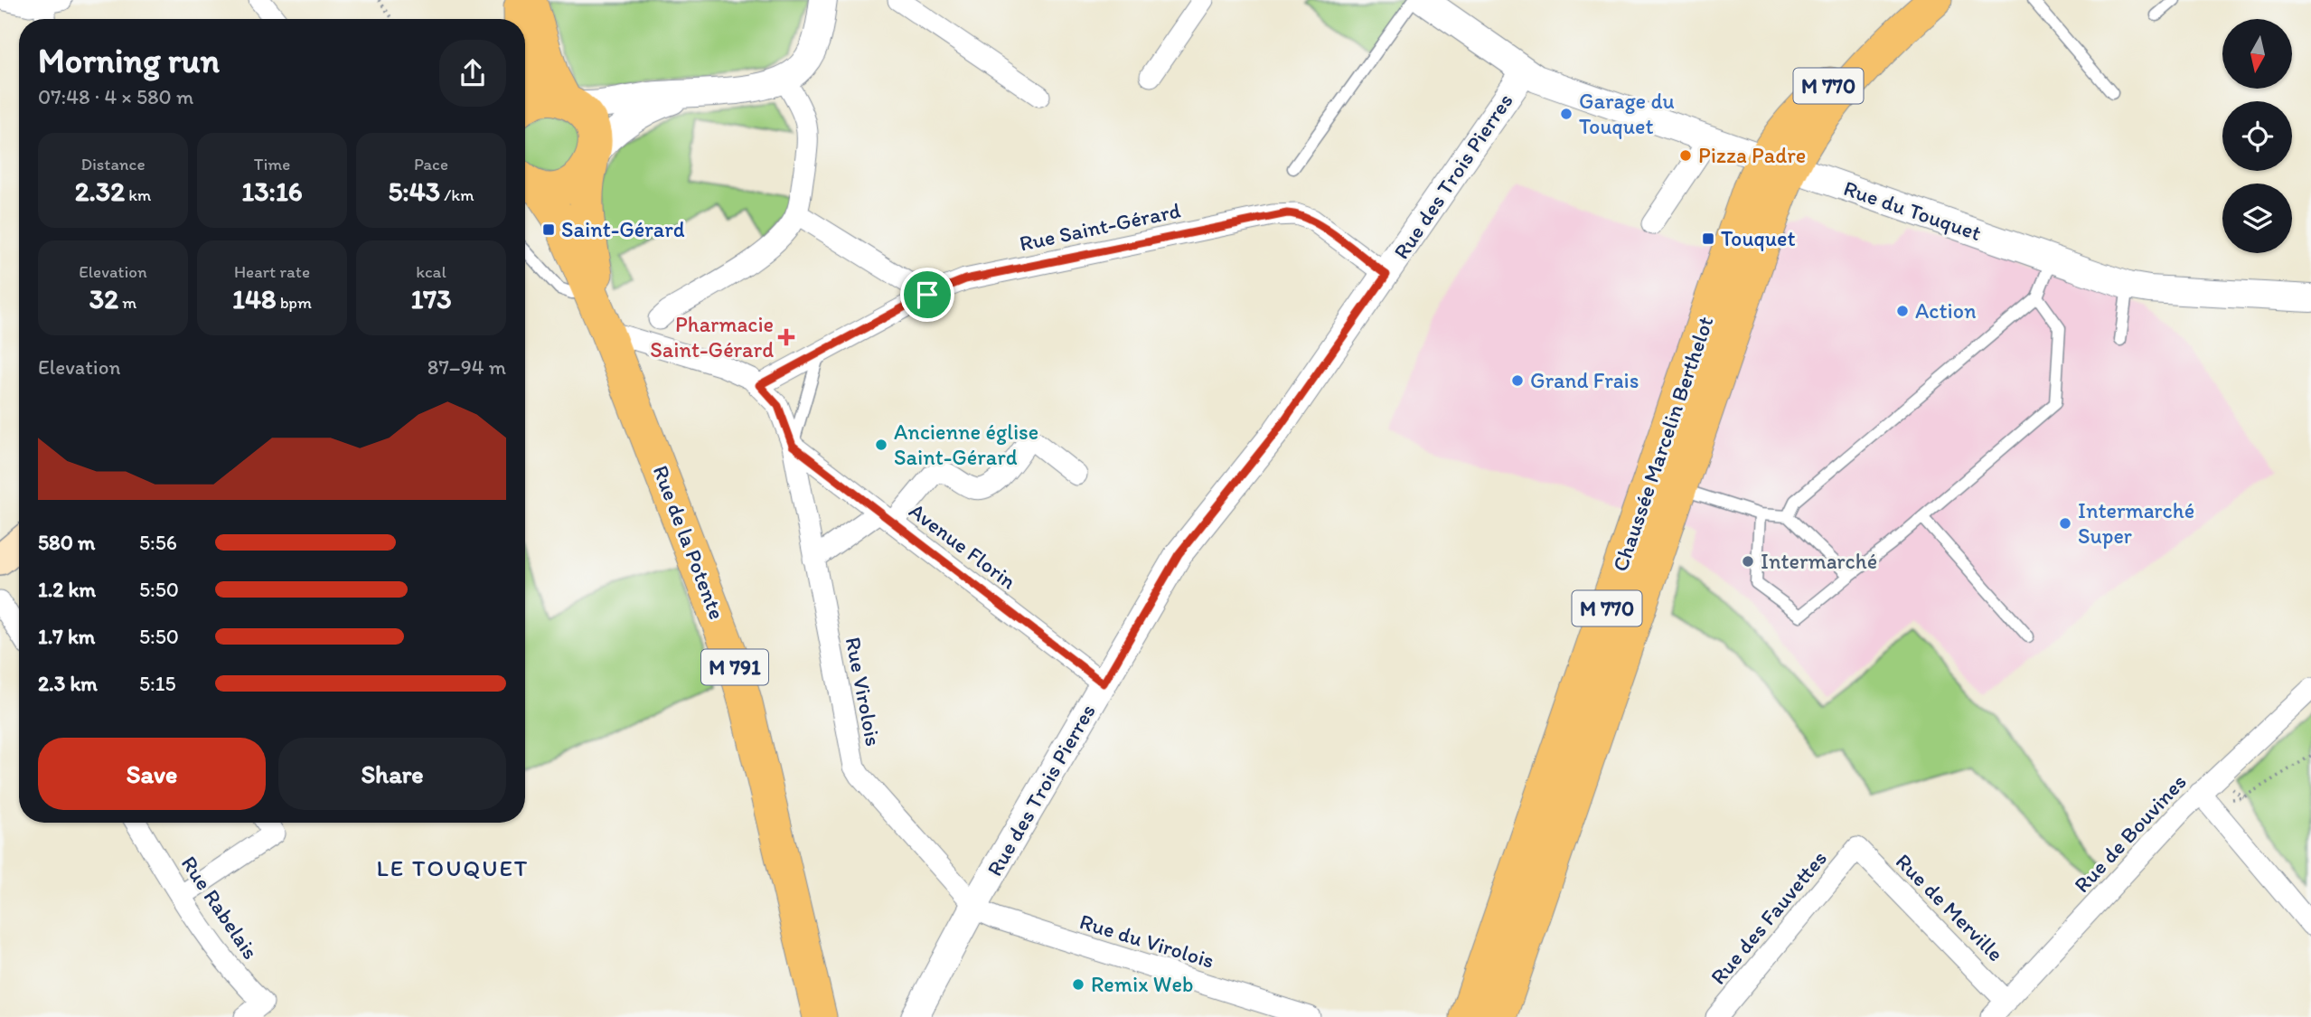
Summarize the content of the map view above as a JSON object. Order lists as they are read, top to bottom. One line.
{"streets":{"main road":["M 770","Chaussée Marcelin Berthelot","Rue de la Potente","M 791"],"street":["Rue des Trois Pierres","Rue du Touquet","Rue Saint-Gérard","Avenue Florin","Rue Virolois","Rue de Bouvines","Rue Rabelais","Rue de Merville","Rue des Fauvettes","Rue du Virolois"]},"crossings":[["M 770","Rue du Touquet"],["M 770","Chaussée Marcelin Berthelot"],["Rue des Trois Pierres","Rue du Touquet"],["Rue des Trois Pierres","Rue Saint-Gérard"],["Rue des Trois Pierres","Avenue Florin"],["Rue des Trois Pierres","Rue Virolois"],["Rue des Trois Pierres","Rue du Virolois"],["Rue du Touquet","Chaussée Marcelin Berthelot"],["Rue Saint-Gérard","Rue Virolois"],["Avenue Florin","Rue Virolois"],["Rue Virolois","Rue du Virolois"],["Rue de Bouvines","Rue de Merville"],["Rue de Merville","Rue des Fauvettes"]],"districts":["LE TOUQUET"],"places":{"other":["Garage du Touquet","Pizza Padre","Action","Grand Frais","Ancienne église Saint-Gérard","Intermarché Super","Intermarché","Remix Web"],"transit":["Saint-Gérard","Touquet"],"health":["Pharmacie Saint-Gérard"]},"north":"bottom","page":{"heading":["Morning run","07:48 · 4 × 580 m"],"stats":[["Distance","2.32 km"],["Time","13:16"],["Pace","5:43 /km"],["Elevation","32 m"],["Heart rate","148 bpm"],["kcal","173"]],"chart":["Elevation","87–94 m"],"list":[{"name":"580 m","note":"5:56"},{"name":"1.2 km","note":"5:50"},{"name":"1.7 km","note":"5:50"},{"name":"2.3 km","note":"5:15"}],"buttons":["Save","Share"]}}
